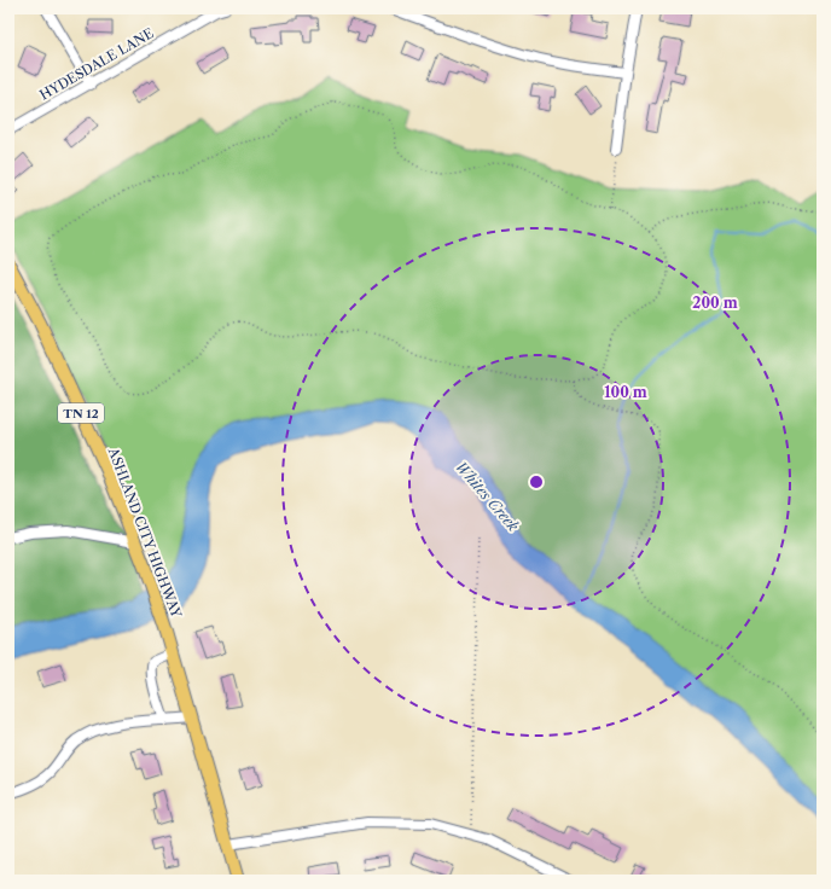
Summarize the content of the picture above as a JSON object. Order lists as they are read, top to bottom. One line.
{"streets":{"main road":["TN 12","ASHLAND CITY HIGHWAY"],"street":["HYDESDALE LANE"]},"water":["Whites Creek"],"rings":["200 m","100 m"]}
